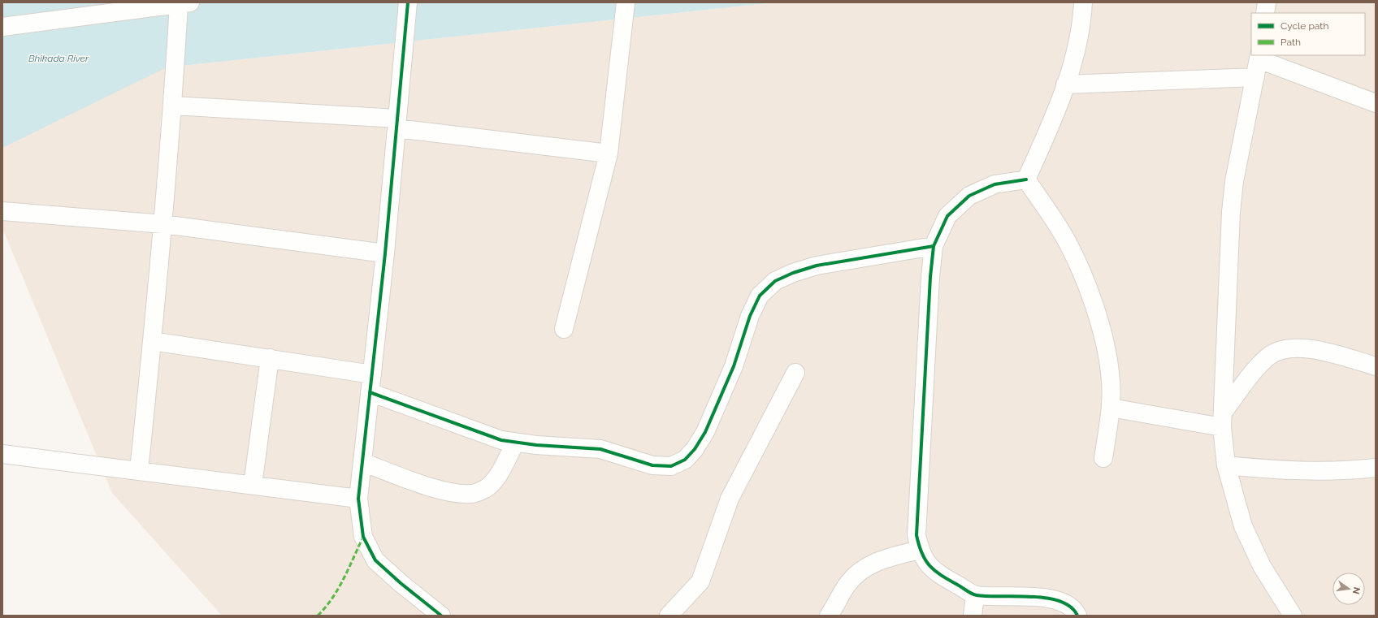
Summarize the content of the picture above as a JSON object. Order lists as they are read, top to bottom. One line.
{"water":["Bhikada River"],"legend":["Cycle path","Path"],"north":"right"}
